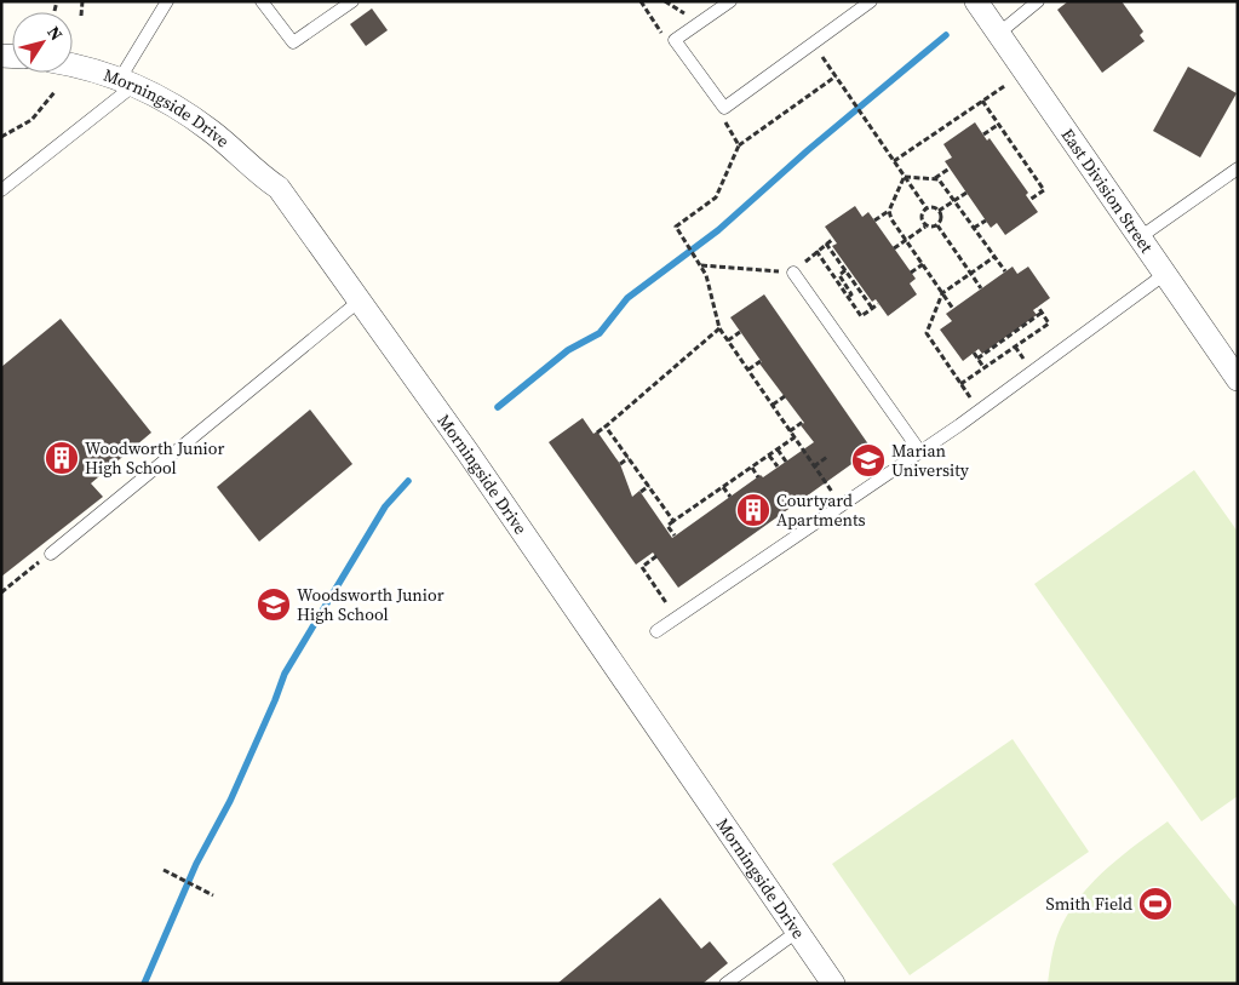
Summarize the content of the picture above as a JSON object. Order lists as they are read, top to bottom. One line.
{"streets":{"street":["Morningside Drive","East Division Street"]},"places":{"building":["Woodworth Junior High School","Courtyard Apartments"],"school or university":["Marian University","Woodsworth Junior High School"],"sports":["Smith Field"]},"north":"top right"}
